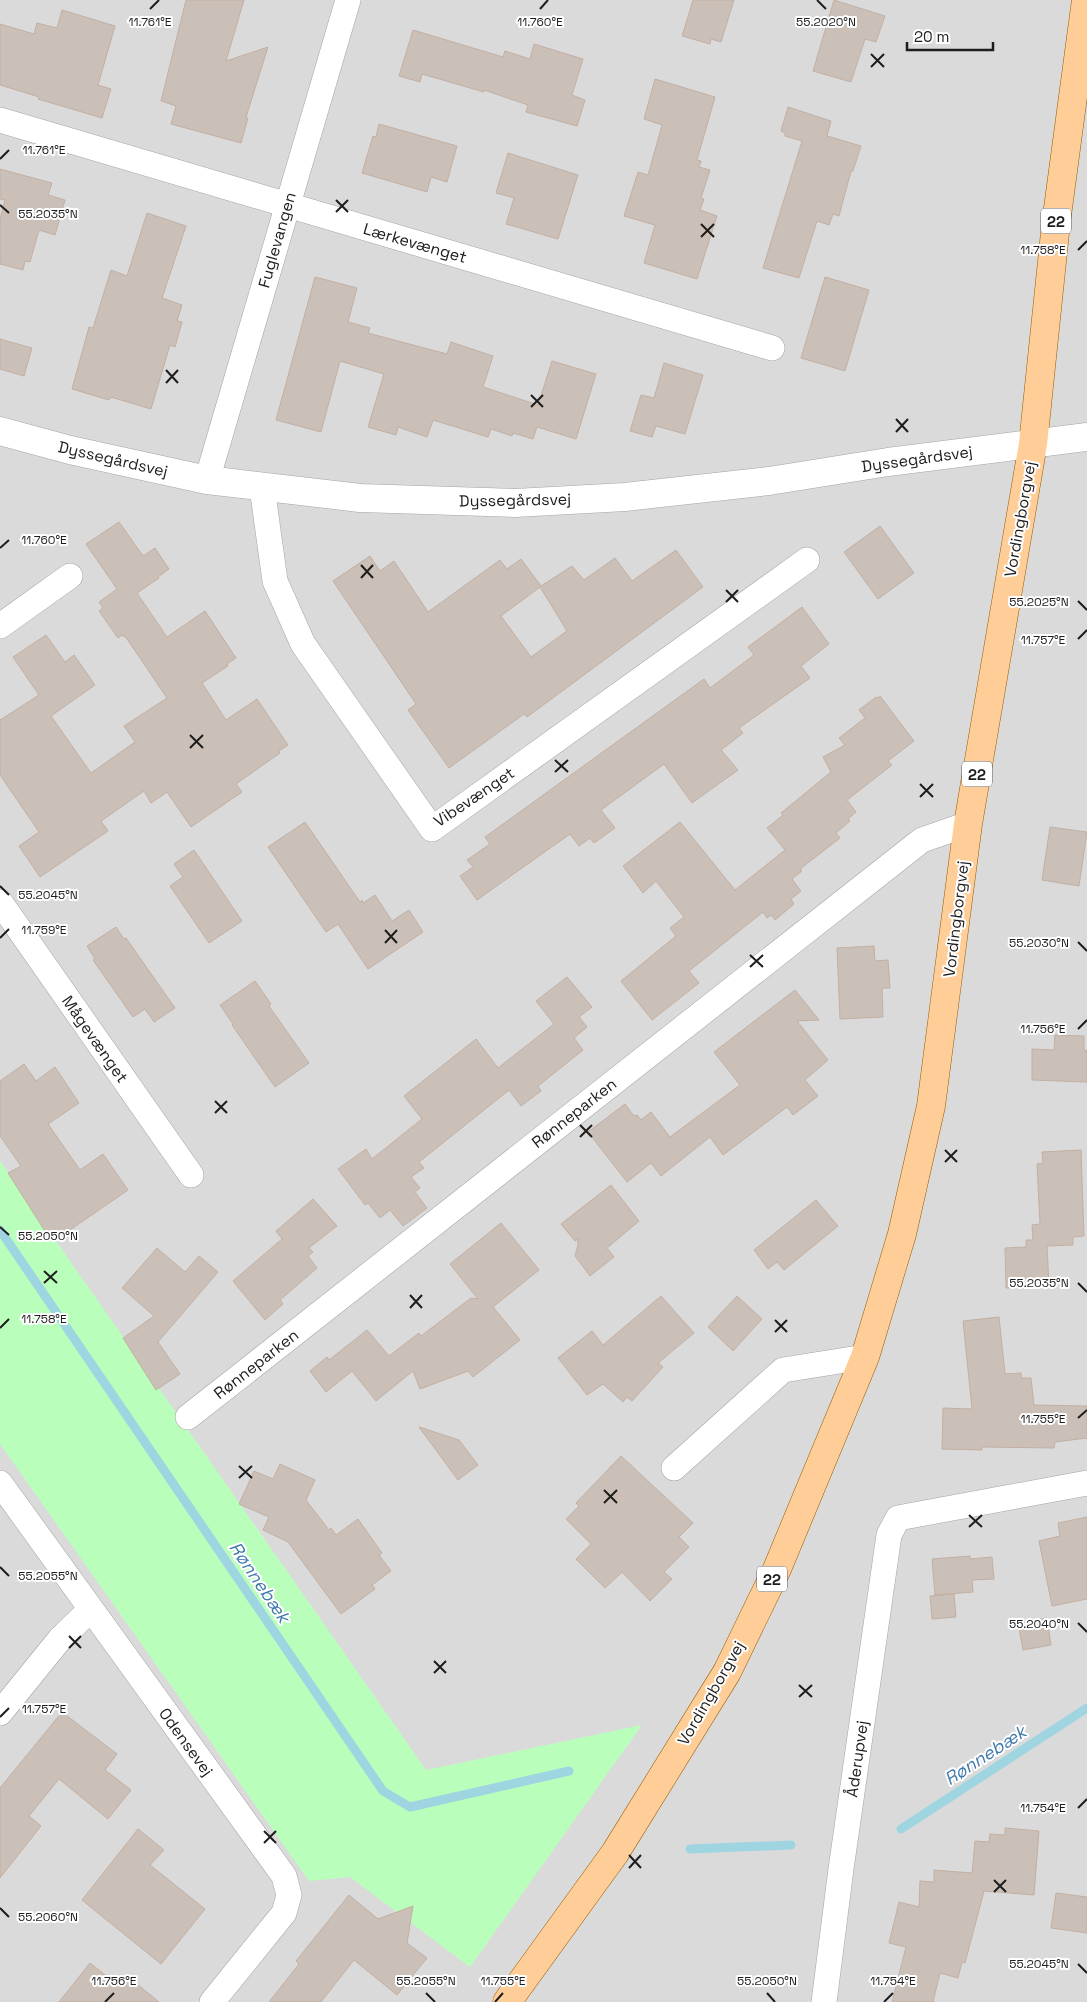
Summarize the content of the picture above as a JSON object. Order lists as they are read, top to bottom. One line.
{"streets":{"main road":["22","Vordingborgvej"],"street":["Fuglevangen","Lærkevænget","Dyssegårdsvej","Vibevænget","Mågevænget","Rønneparken","Odensevej","Åderupvej"]},"crossings":[["Fuglevangen","Lærkevænget"],["Fuglevangen","Dyssegårdsvej"],["Dyssegårdsvej","Vordingborgvej"],["Dyssegårdsvej","Vibevænget"],["Vordingborgvej","Rønneparken"]],"water":["Rønnebæk"],"scale_bar":"20 m","coordinates":["11.761°E","11.760°E","55.2020°N","55.2035°N","11.758°E","55.2025°N","11.757°E","55.2045°N","11.759°E","55.2030°N","11.756°E","55.2050°N","11.755°E","55.2055°N","55.2040°N","11.754°E","55.2060°N"]}
